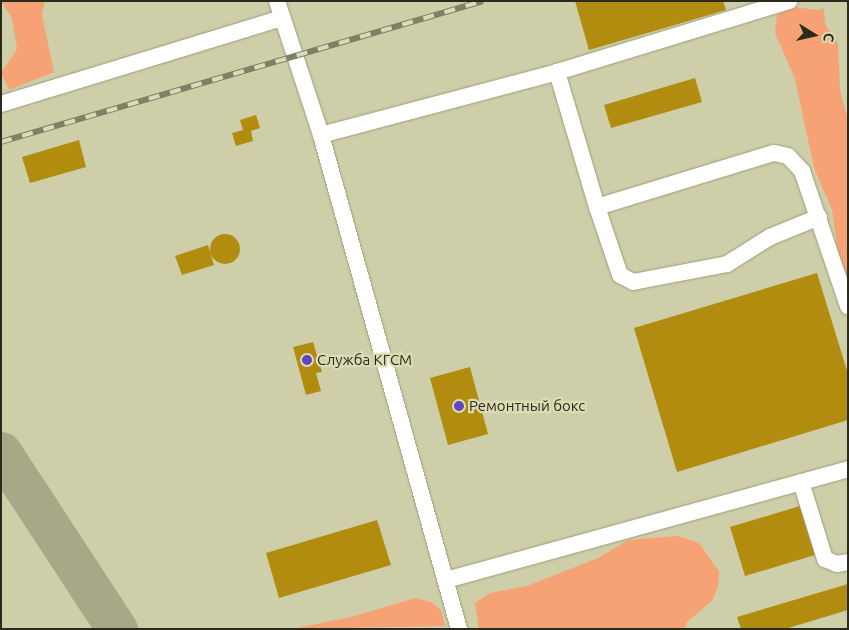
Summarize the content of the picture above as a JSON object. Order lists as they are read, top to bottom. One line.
{"places":["Служба КГСМ","Ремонтный бокс"],"north":"right"}
